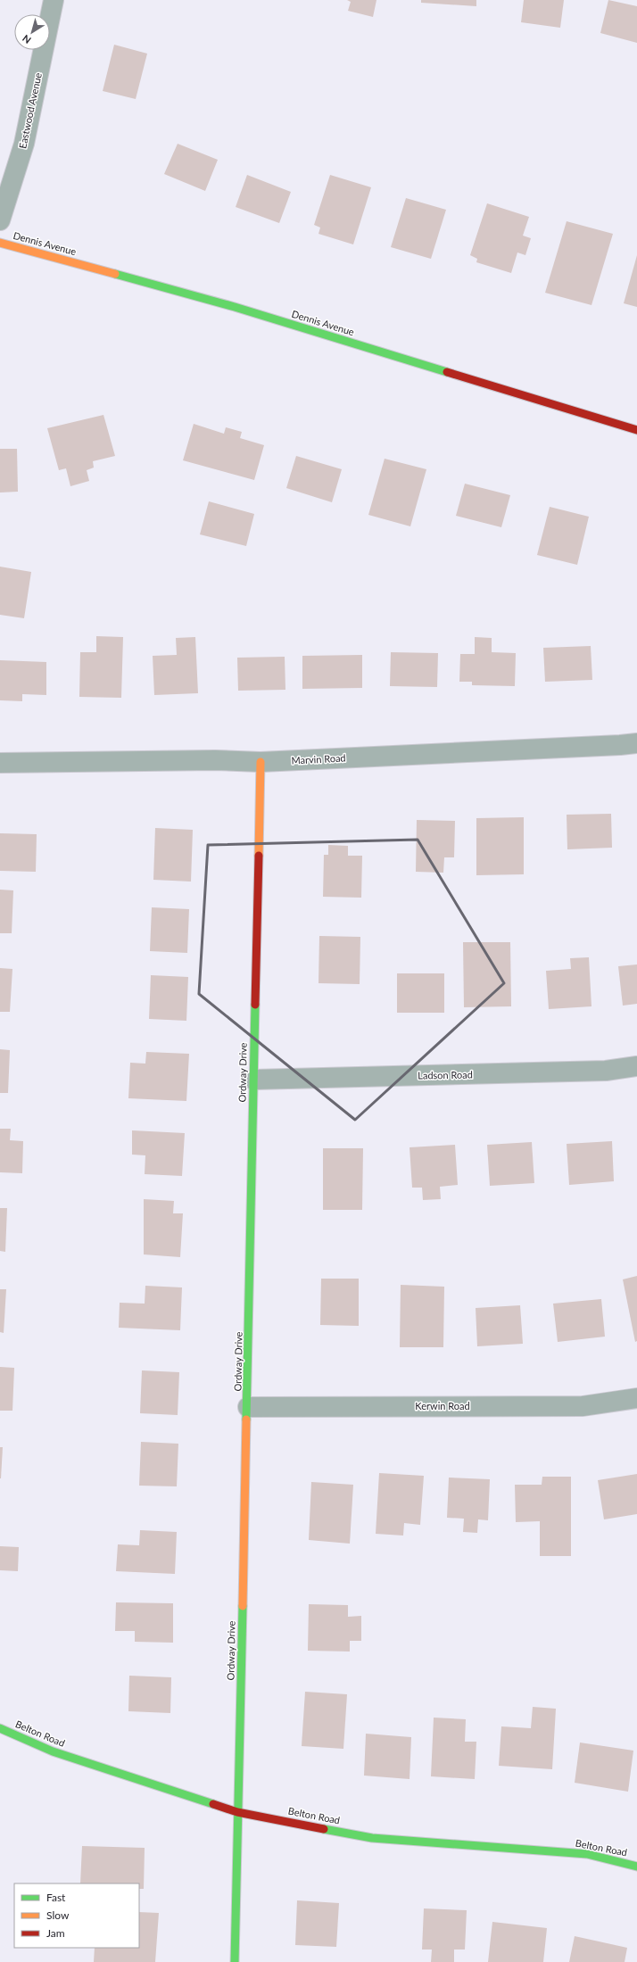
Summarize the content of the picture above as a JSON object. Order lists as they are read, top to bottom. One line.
{"streets":{"street":["Eastwood Avenue","Dennis Avenue","Marvin Road","Ordway Drive","Ladson Road","Kerwin Road","Belton Road"]},"crossings":[["Marvin Road","Ordway Drive"],["Ordway Drive","Ladson Road"],["Ordway Drive","Kerwin Road"],["Ordway Drive","Belton Road"]],"legend":["Fast","Slow","Jam"],"north":"bottom left"}
